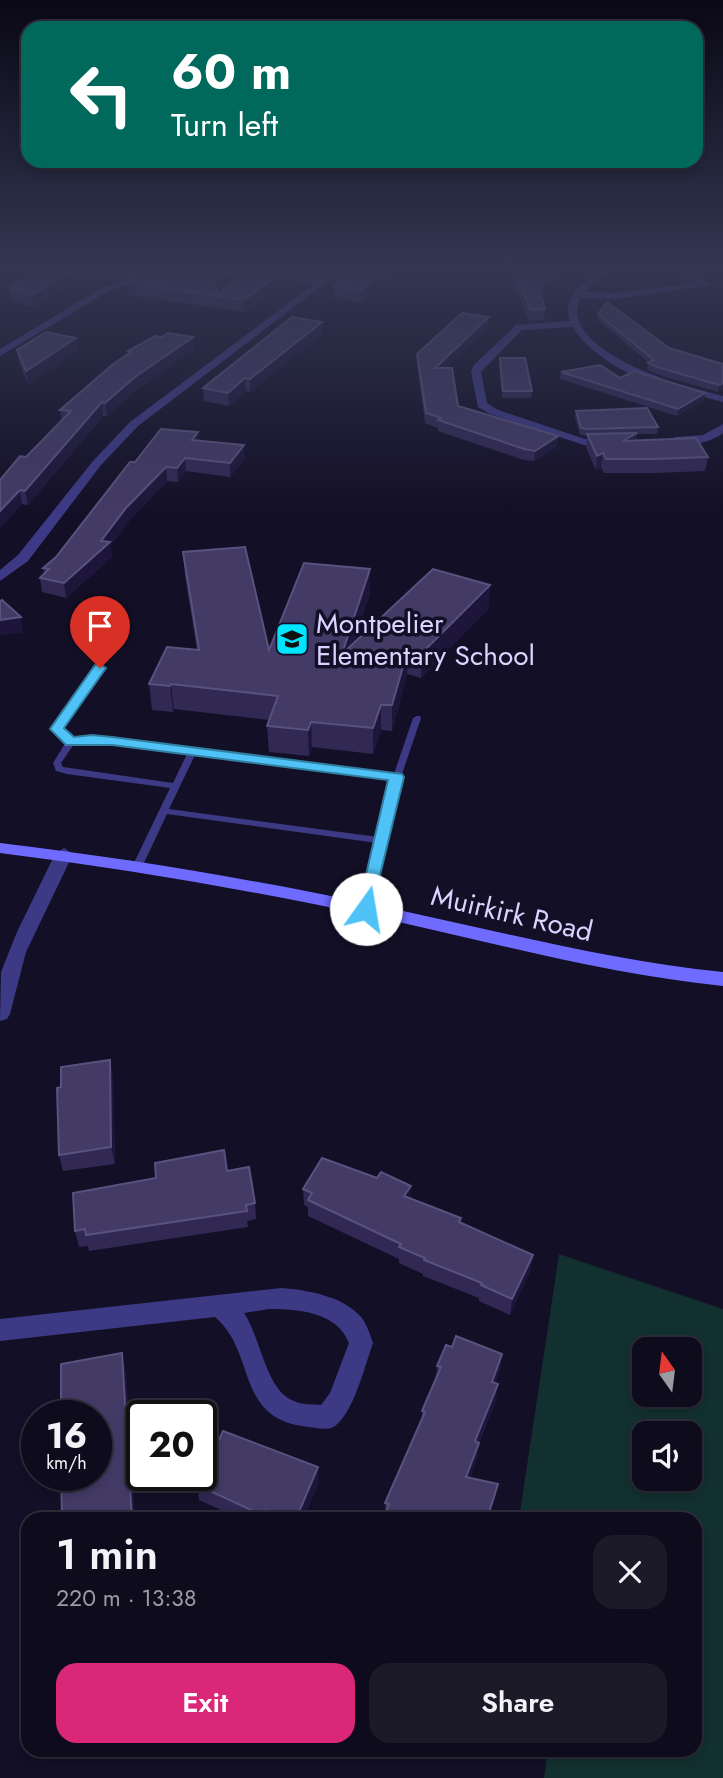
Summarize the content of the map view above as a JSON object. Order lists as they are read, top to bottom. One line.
{"streets":{"main road":["Muirkirk Road"]},"places":{"school or university":["Montpelier Elementary School"]},"north":"top","page":{"turn":["60 m","Turn left"],"speed":"16 km/h","limit":"20","heading":["1 min","220 m · 13:38"],"buttons":["Exit","Share"]}}
